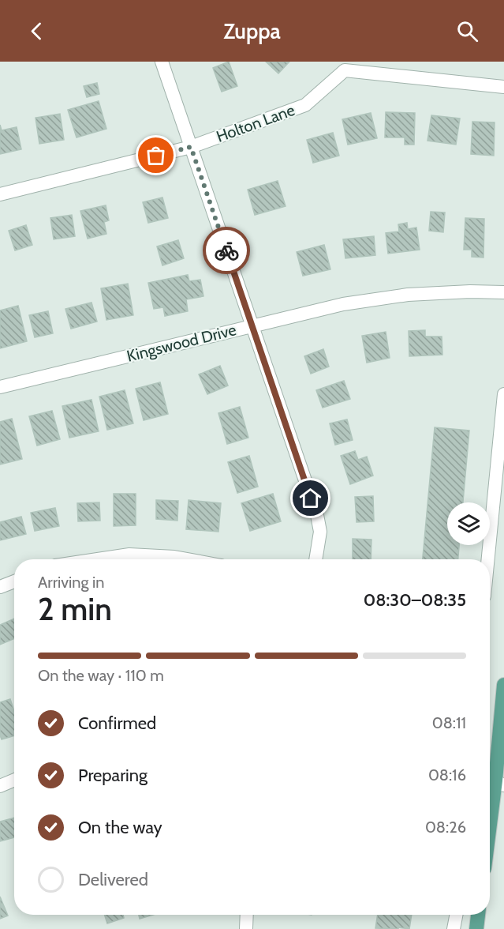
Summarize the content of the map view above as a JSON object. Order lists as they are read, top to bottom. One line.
{"streets":{"street":["Holton Lane","Kingswood Drive"]},"page":{"header":"Zuppa","heading":["2 min","Arriving in","08:30–08:35"],"bar":"On the way · 110 m","list":[["Confirmed","08:11"],["Preparing","08:16"],["On the way","08:26"],"Delivered"]}}
